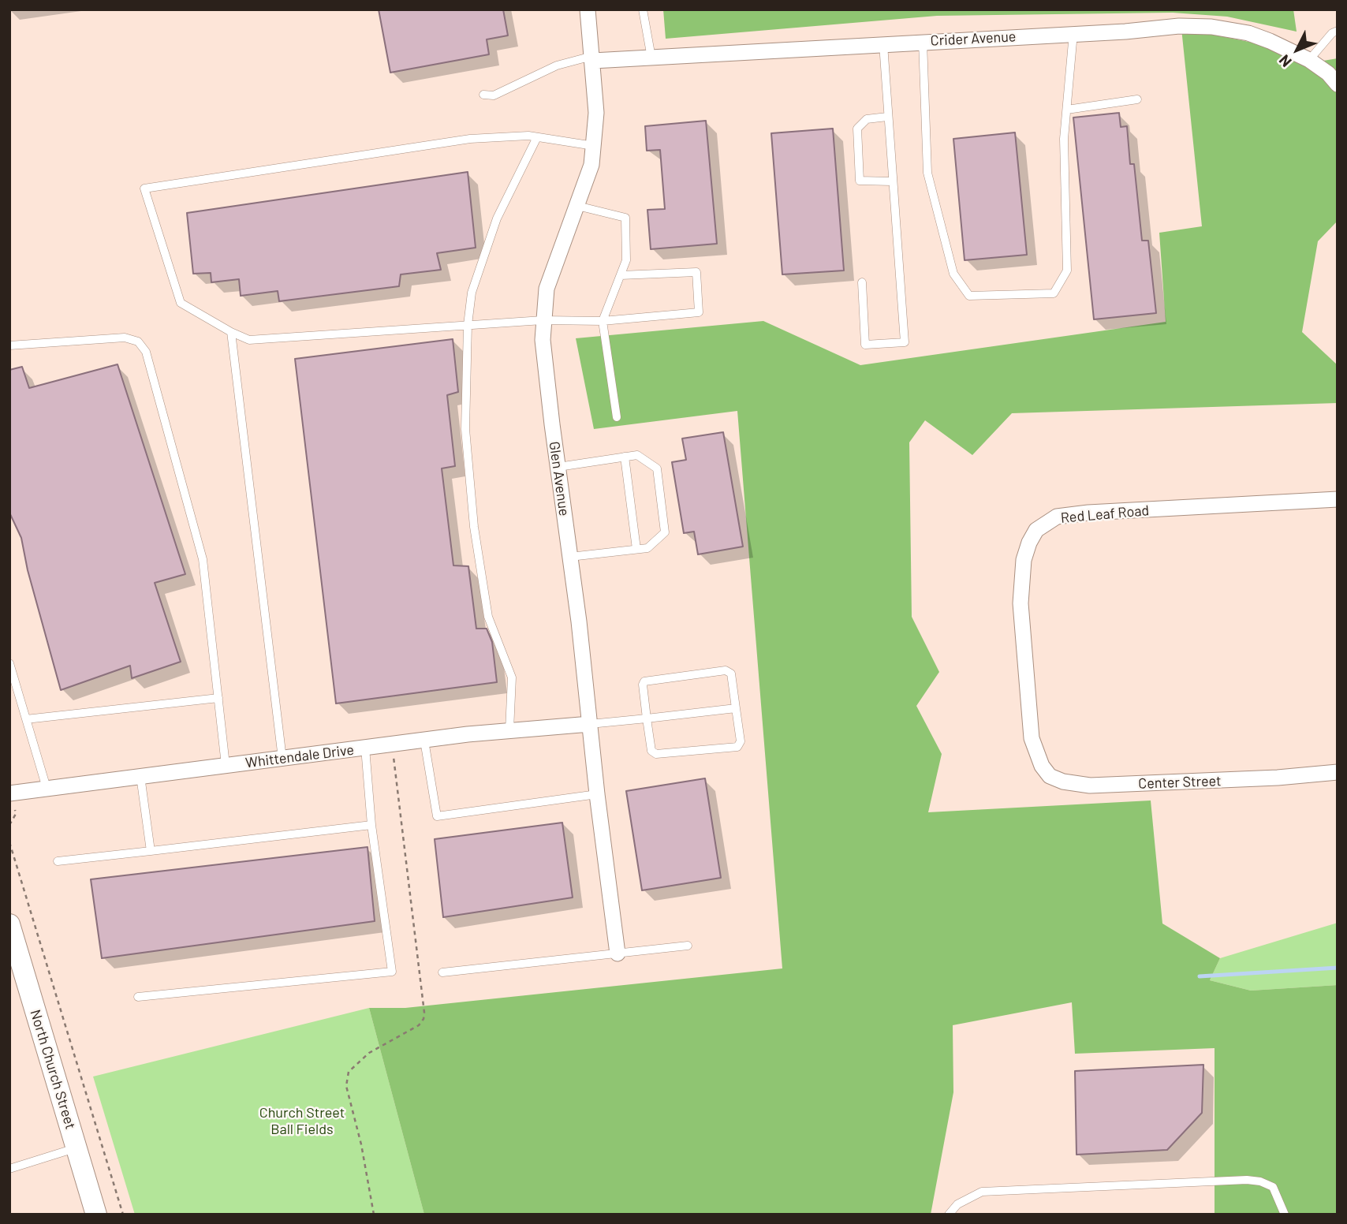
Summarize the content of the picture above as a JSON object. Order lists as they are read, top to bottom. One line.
{"streets":{"main road":["North Church Street"],"street":["Crider Avenue","Glen Avenue","Red Leaf Road","Whittendale Drive","Center Street"]},"crossings":[["Crider Avenue","Glen Avenue"],["Glen Avenue","Whittendale Drive"],["Red Leaf Road","Center Street"]],"parks":["Church Street Ball Fields"],"north":"bottom left"}
